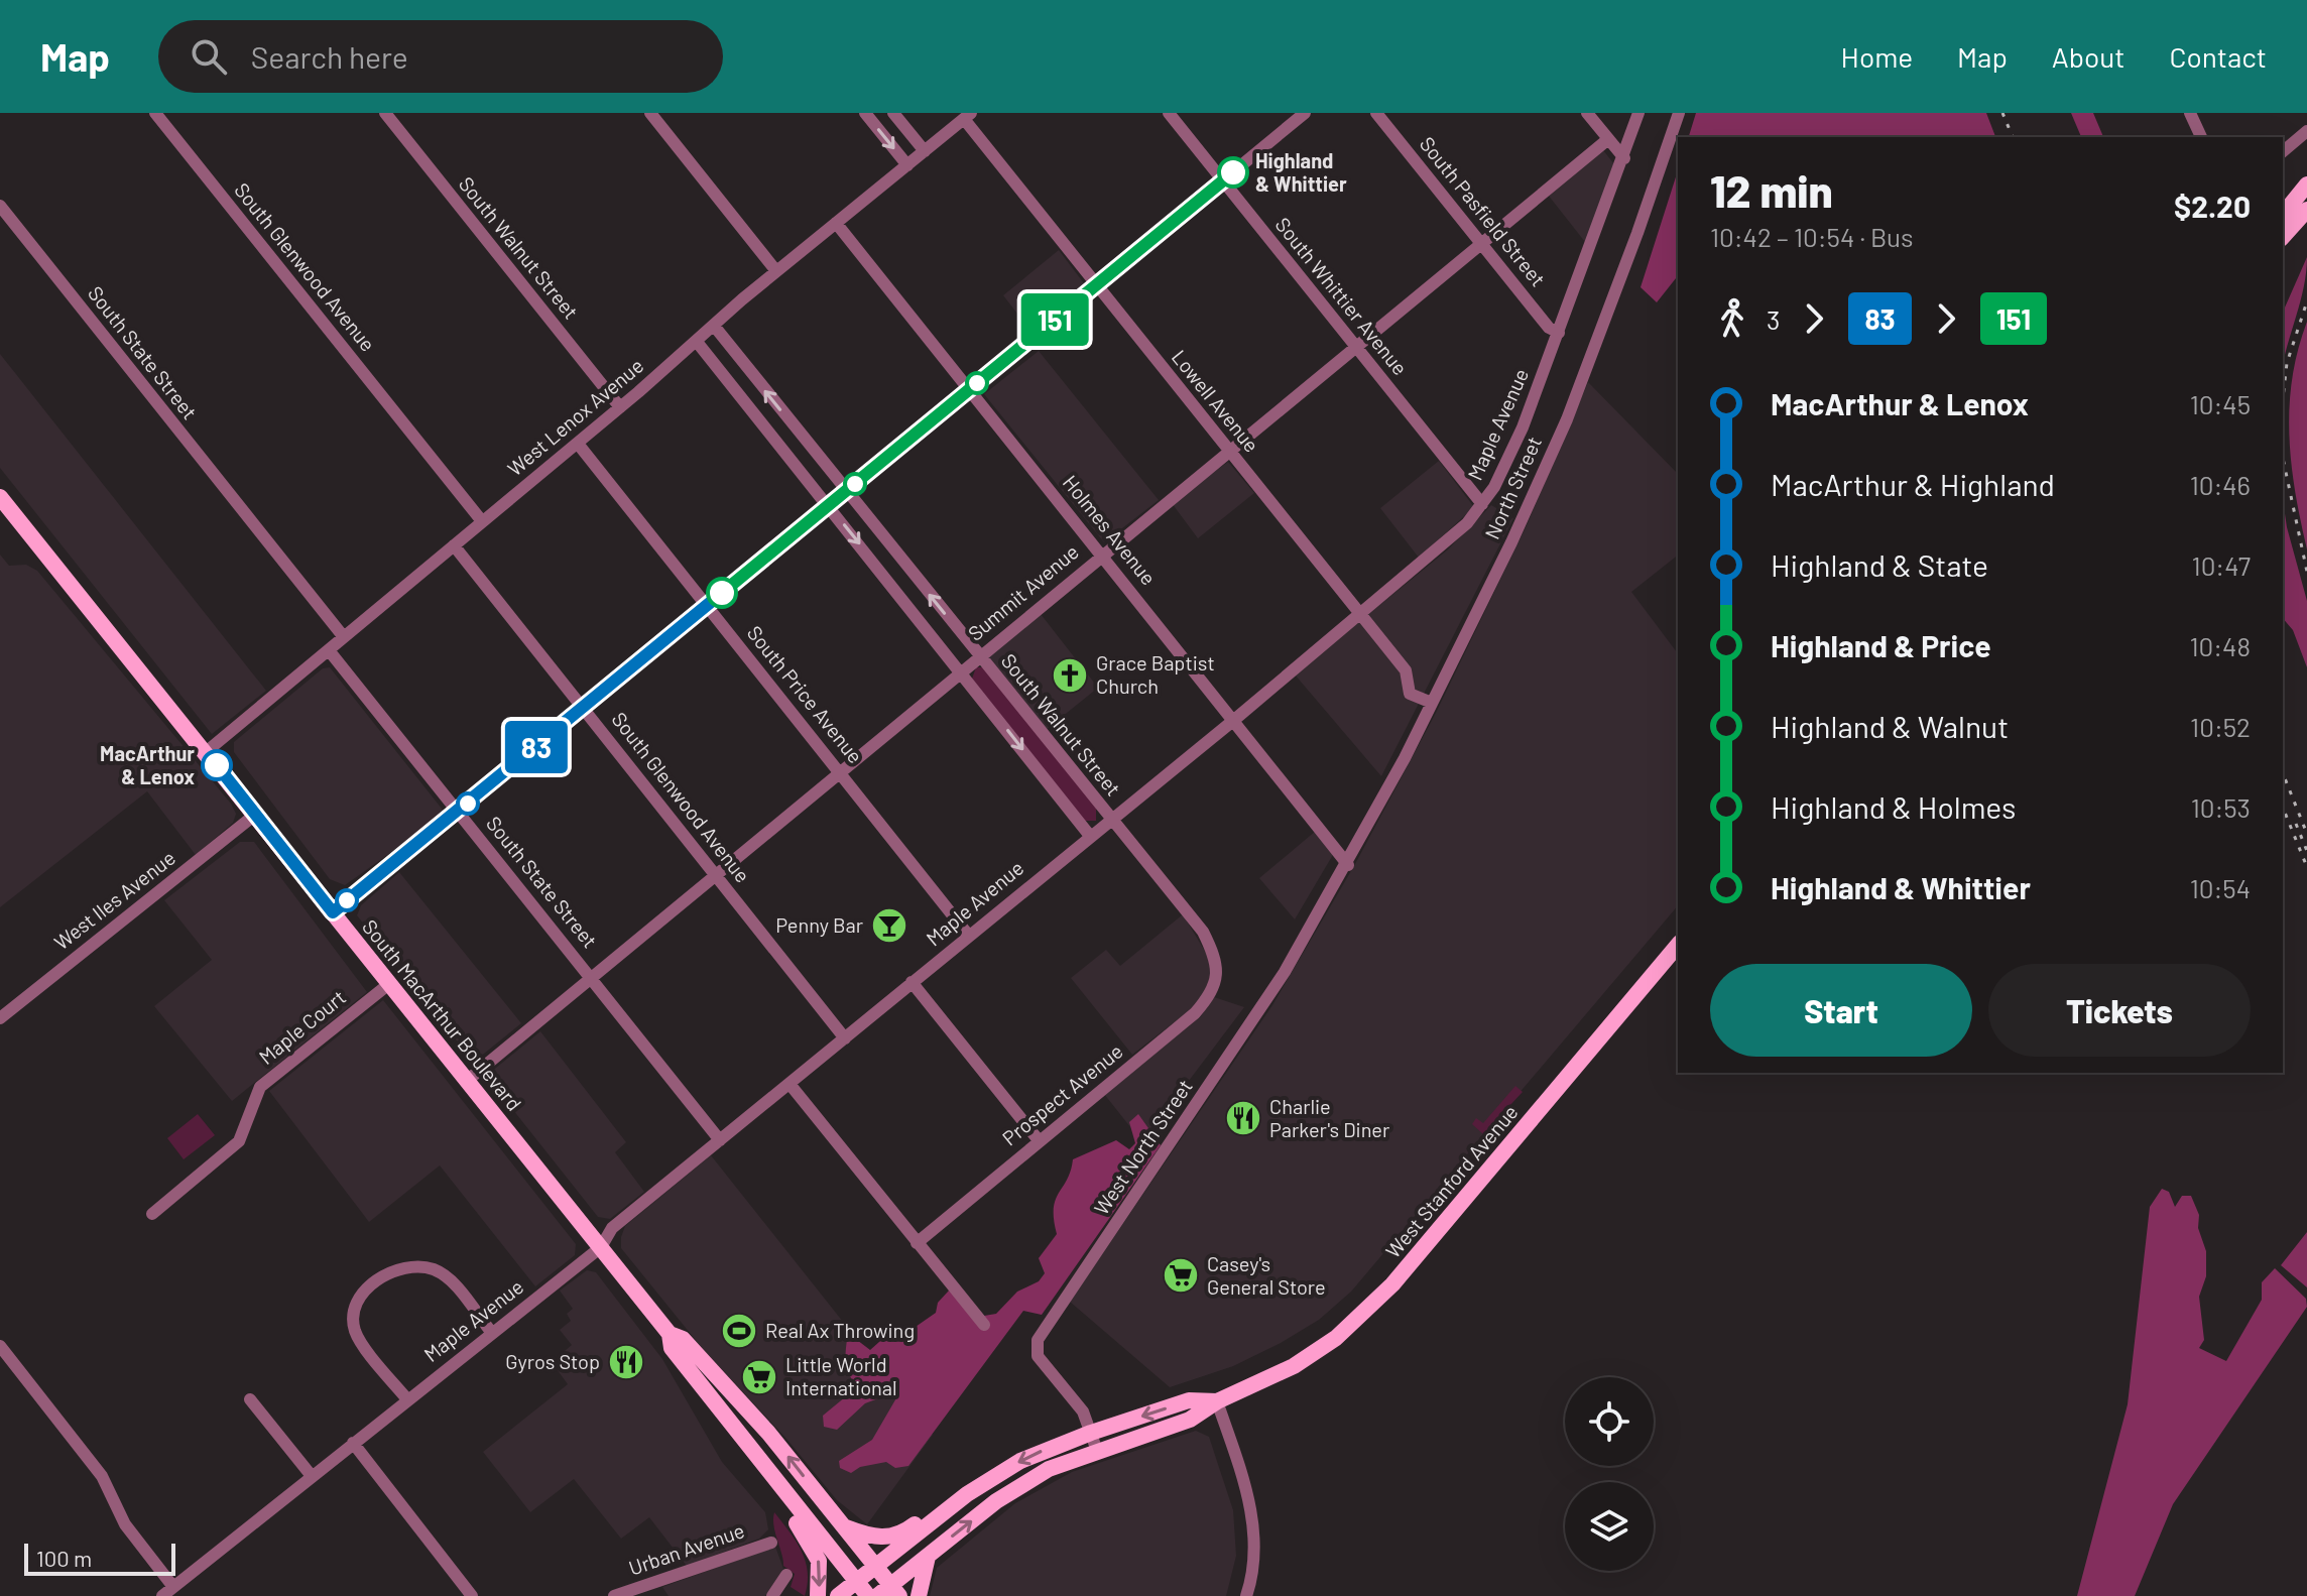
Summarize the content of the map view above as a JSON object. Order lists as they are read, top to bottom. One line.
{"streets":{"main road":["South MacArthur Boulevard","West Stanford Avenue"],"street":["South Pasfield Street","South Walnut Street","South Glenwood Avenue","South Whittier Avenue","South State Street","Lowell Avenue","West Lenox Avenue","Maple Avenue","North Street","Holmes Avenue","Summit Avenue","South Price Avenue","West Iles Avenue","Maple Court","Prospect Avenue","West North Street","Urban Avenue"]},"crossings":[["South Pasfield Street","Maple Avenue"],["South Pasfield Street","Summit Avenue"],["South Walnut Street","West Lenox Avenue"],["South Walnut Street","Maple Avenue"],["South Walnut Street","Summit Avenue"],["South Walnut Street","Prospect Avenue"],["South Glenwood Avenue","West Lenox Avenue"],["South Glenwood Avenue","Maple Avenue"],["South Glenwood Avenue","Summit Avenue"],["South Whittier Avenue","Maple Avenue"],["South Whittier Avenue","Summit Avenue"],["South State Street","West Lenox Avenue"],["South State Street","Maple Avenue"],["South State Street","Summit Avenue"],["Lowell Avenue","West Lenox Avenue"],["Lowell Avenue","Maple Avenue"],["Lowell Avenue","North Street"],["Lowell Avenue","Summit Avenue"],["West Lenox Avenue","Holmes Avenue"],["West Lenox Avenue","South Price Avenue"],["West Lenox Avenue","South MacArthur Boulevard"],["Maple Avenue","Holmes Avenue"],["Maple Avenue","South Price Avenue"],["Maple Avenue","South MacArthur Boulevard"],["North Street","Holmes Avenue"],["North Street","West North Street"],["Holmes Avenue","Summit Avenue"],["Holmes Avenue","West North Street"],["Summit Avenue","South Price Avenue"],["Summit Avenue","South MacArthur Boulevard"],["West Iles Avenue","South MacArthur Boulevard"],["South MacArthur Boulevard","Maple Court"],["South MacArthur Boulevard","West Stanford Avenue"],["West North Street","West Stanford Avenue"]],"places":{"other":["Highland & Whittier","MacArthur & Lenox"],"church":["Grace Baptist Church"],"bar":["Penny Bar"],"restaurant":["Charlie Parker's Diner","Gyros Stop"],"supermarket":["Casey's General Store","Little World International"],"sports":["Real Ax Throwing"]},"lines":["bus line 151","bus line 83"],"scale_bar":"100 m","page":{"header":"Map","search":"Search here","nav":["Home","Map","About","Contact"],"on_map":["83","151"],"heading":["12 min","10:42 – 10:54 · Bus","$2.20"],"legs":["3","83","151"],"list":[{"name":"MacArthur & Lenox","value":"10:45"},{"name":"MacArthur & Highland","value":"10:46"},{"name":"Highland & State","value":"10:47"},{"name":"Highland & Price","value":"10:48"},{"name":"Highland & Walnut","value":"10:52"},{"name":"Highland & Holmes","value":"10:53"},{"name":"Highland & Whittier","value":"10:54"}],"buttons":["Start","Tickets"],"scale":"100 m"}}
